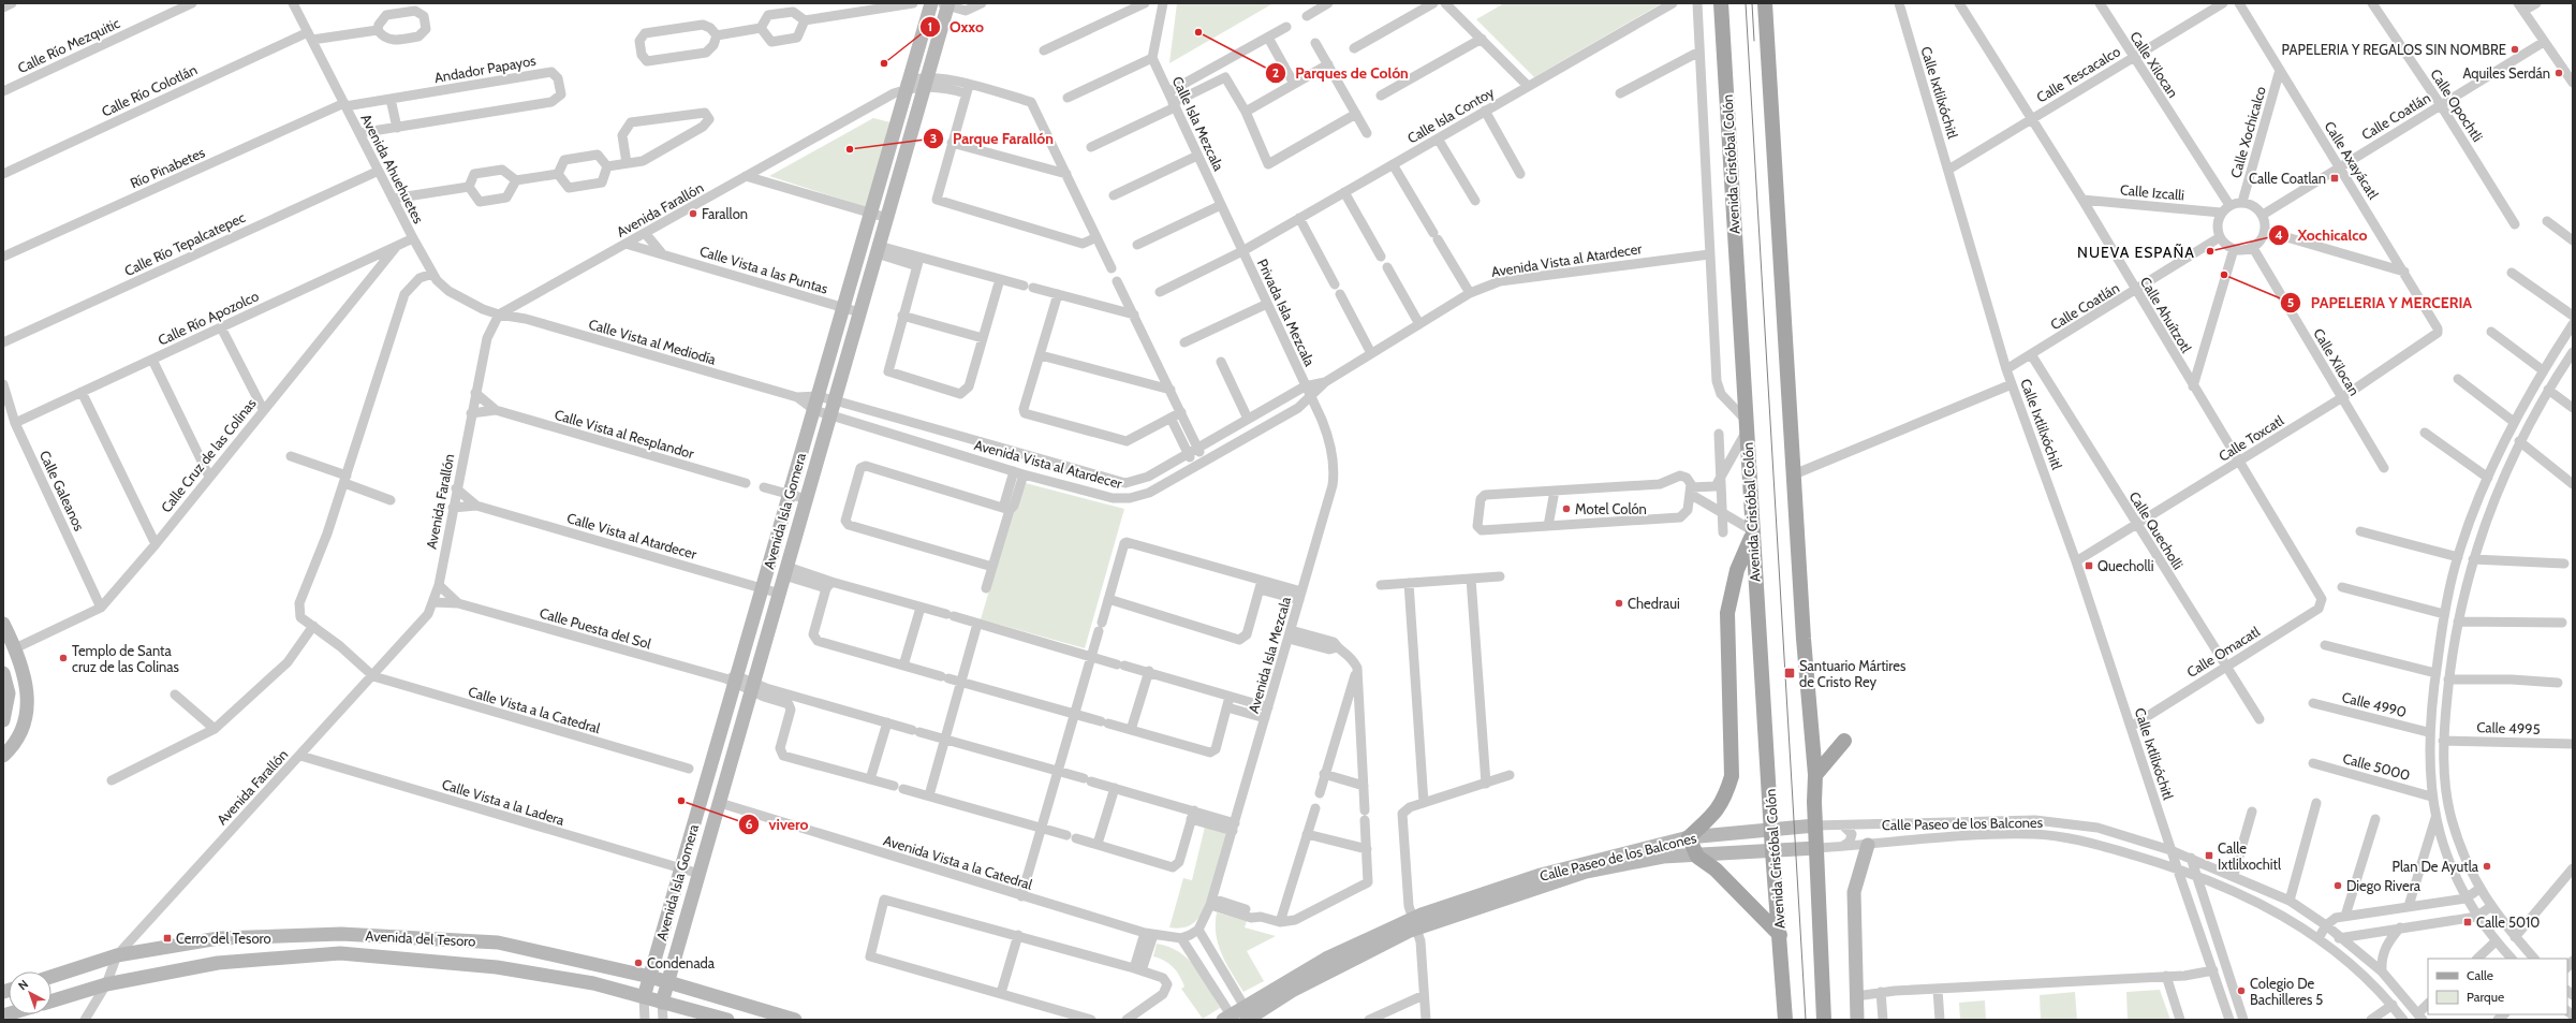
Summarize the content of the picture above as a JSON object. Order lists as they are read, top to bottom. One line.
{"streets":{"main road":["Avenida Cristóbal Colón","Avenida Isla Gomera","Calle Paseo de los Balcones","Avenida del Tesoro"],"street":["Calle Río Mezquitic","Calle Xilocan","Andador Papayos","Calle Tescacalco","Calle Río Colotlán","Calle Ixtlilxóchitl","Calle Opochtli","Calle Isla Contoy","Calle Coatlán","Calle Isla Mezcala","Calle Xochicalco","Calle Axayácatl","Río Pinabetes","Avenida Ahuehuetes","Calle Izcalli","Avenida Farallón","Calle Río Tepalcatepec","Avenida Vista al Atardecer","Calle Vista a las Puntas","Privada Isla Mezcala","Calle Ahuítzotl","Calle Río Apozolco","Calle Vista al Mediodía","Calle Vista al Resplandor","Calle Toxcatl","Calle Cruz de las Colinas","Calle Galeanos","Calle Quecholli","Calle Vista al Atardecer","Calle Puesta del Sol","Calle Omacatl","Avenida Isla Mezcala","Calle 4990","Calle Vista a la Catedral","Calle 4995","Calle 5000","Calle Vista a la Ladera","Avenida Vista a la Catedral"]},"crossings":[["Calle Xilocan","Calle Tescacalco"],["Calle Xilocan","Calle Coatlán"],["Calle Xilocan","Calle Xochicalco"],["Calle Xilocan","Calle Izcalli"],["Calle Xilocan","Calle Toxcatl"],["Andador Papayos","Río Pinabetes"],["Andador Papayos","Avenida Ahuehuetes"],["Calle Tescacalco","Calle Ixtlilxóchitl"],["Calle Tescacalco","Calle Ahuítzotl"],["Calle Río Colotlán","Avenida Ahuehuetes"],["Calle Ixtlilxóchitl","Calle Coatlán"],["Calle Ixtlilxóchitl","Calle Toxcatl"],["Calle Ixtlilxóchitl","Calle Omacatl"],["Calle Ixtlilxóchitl","Calle Paseo de los Balcones"],["Calle Opochtli","Calle Coatlán"],["Calle Isla Contoy","Calle Isla Mezcala"],["Calle Isla Contoy","Privada Isla Mezcala"],["Calle Coatlán","Calle Xochicalco"],["Calle Coatlán","Calle Axayácatl"],["Calle Coatlán","Calle Izcalli"],["Calle Coatlán","Calle Ahuítzotl"],["Calle Coatlán","Calle Quecholli"],["Calle Isla Mezcala","Privada Isla Mezcala"],["Calle Xochicalco","Calle Axayácatl"],["Calle Xochicalco","Calle Izcalli"],["Calle Axayácatl","Calle Toxcatl"],["Avenida Cristóbal Colón","Calle Paseo de los Balcones"],["Río Pinabetes","Avenida Ahuehuetes"],["Avenida Ahuehuetes","Avenida Farallón"],["Avenida Ahuehuetes","Calle Río Tepalcatepec"],["Avenida Ahuehuetes","Calle Río Apozolco"],["Avenida Ahuehuetes","Calle Vista al Mediodía"],["Calle Izcalli","Calle Ahuítzotl"],["Avenida Farallón","Calle Vista a las Puntas"],["Avenida Farallón","Calle Vista al Mediodía"],["Avenida Farallón","Calle Vista al Resplandor"],["Avenida Farallón","Avenida Isla Gomera"],["Avenida Farallón","Calle Vista al Atardecer"],["Avenida Farallón","Calle Puesta del Sol"],["Avenida Farallón","Calle Vista a la Catedral"],["Avenida Farallón","Calle Vista a la Ladera"],["Avenida Farallón","Avenida del Tesoro"],["Avenida Vista al Atardecer","Privada Isla Mezcala"],["Avenida Vista al Atardecer","Calle Vista al Mediodía"],["Avenida Vista al Atardecer","Avenida Isla Gomera"],["Avenida Vista al Atardecer","Avenida Isla Mezcala"],["Calle Vista a las Puntas","Avenida Isla Gomera"],["Privada Isla Mezcala","Avenida Isla Mezcala"],["Calle Ahuítzotl","Calle Toxcatl"],["Calle Ahuítzotl","Calle Omacatl"],["Calle Río Apozolco","Calle Cruz de las Colinas"],["Calle Río Apozolco","Calle Galeanos"],["Calle Vista al Mediodía","Avenida Isla Gomera"],["Calle Toxcatl","Calle Quecholli"],["Calle Cruz de las Colinas","Calle Galeanos"],["Avenida Isla Gomera","Calle Vista al Atardecer"],["Avenida Isla Gomera","Calle Puesta del Sol"],["Avenida Isla Gomera","Calle Vista a la Ladera"],["Avenida Isla Gomera","Avenida Vista a la Catedral"],["Avenida Isla Gomera","Avenida del Tesoro"],["Calle Quecholli","Calle Omacatl"],["Avenida Isla Mezcala","Avenida Vista a la Catedral"]],"districts":["NUEVA ESPAÑA"],"places":{"other":["Parques de Colón","PAPELERIA Y REGALOS SIN NOMBRE","Oxxo","Aquiles Serdán","Parque Farallón","Farallon","Xochicalco","PAPELERIA Y MERCERIA","Motel Colón","Chedraui","Templo de Santa cruz de las Colinas","vivero","Plan De Ayutla","Diego Rivera","Condenada","Colegio De Bachilleres 5"],"transit":["Calle Coatlan","Quecholli","Santuario Mártires de Cristo Rey","Calle Ixtlilxochitl","Calle 5010","Cerro del Tesoro"]},"legend":["Calle","Parque"],"north":"top left"}
